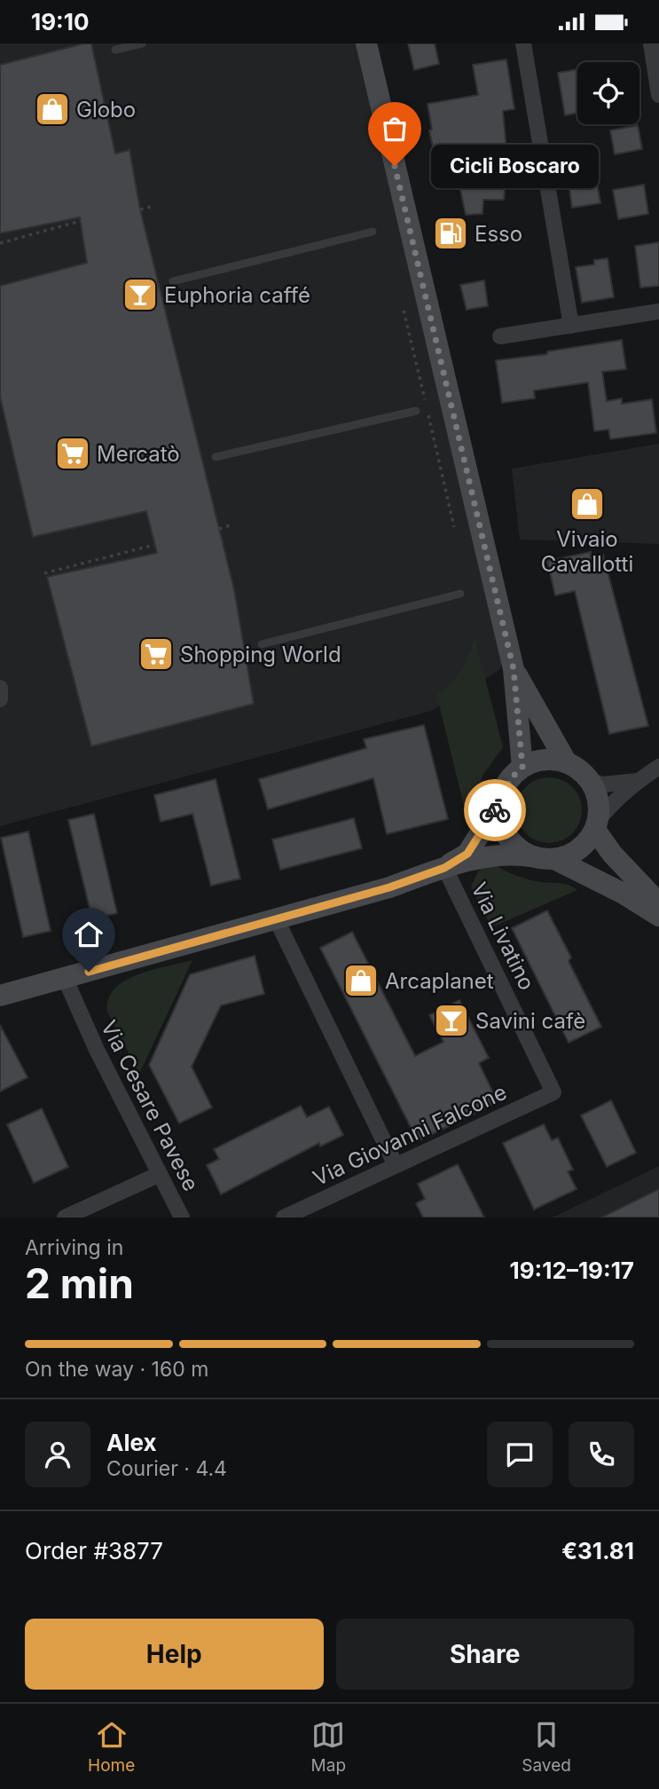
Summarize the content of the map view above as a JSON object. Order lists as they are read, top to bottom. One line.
{"streets":{"street":["Via Livatino","Via Cesare Pavese","Via Giovanni Falcone"]},"crossings":[["Via Livatino","Via Giovanni Falcone"]],"places":{"shop":["Globo","Vivaio Cavallotti","Arcaplanet"],"other":["Cicli Boscaro"],"fuel station":["Esso"],"bar":["Euphoria caffé","Savini cafè"],"supermarket":["Mercatò","Shopping World"]},"page":{"status":"19:10","bubble":"Cicli Boscaro","heading":["2 min","Arriving in","19:12–19:17"],"panel":["Alex","Courier · 4.4","Order #3877","€31.81"],"bar":"On the way · 160 m","buttons":["Help","Share"],"tabs":["Home","Map","Saved"]}}
